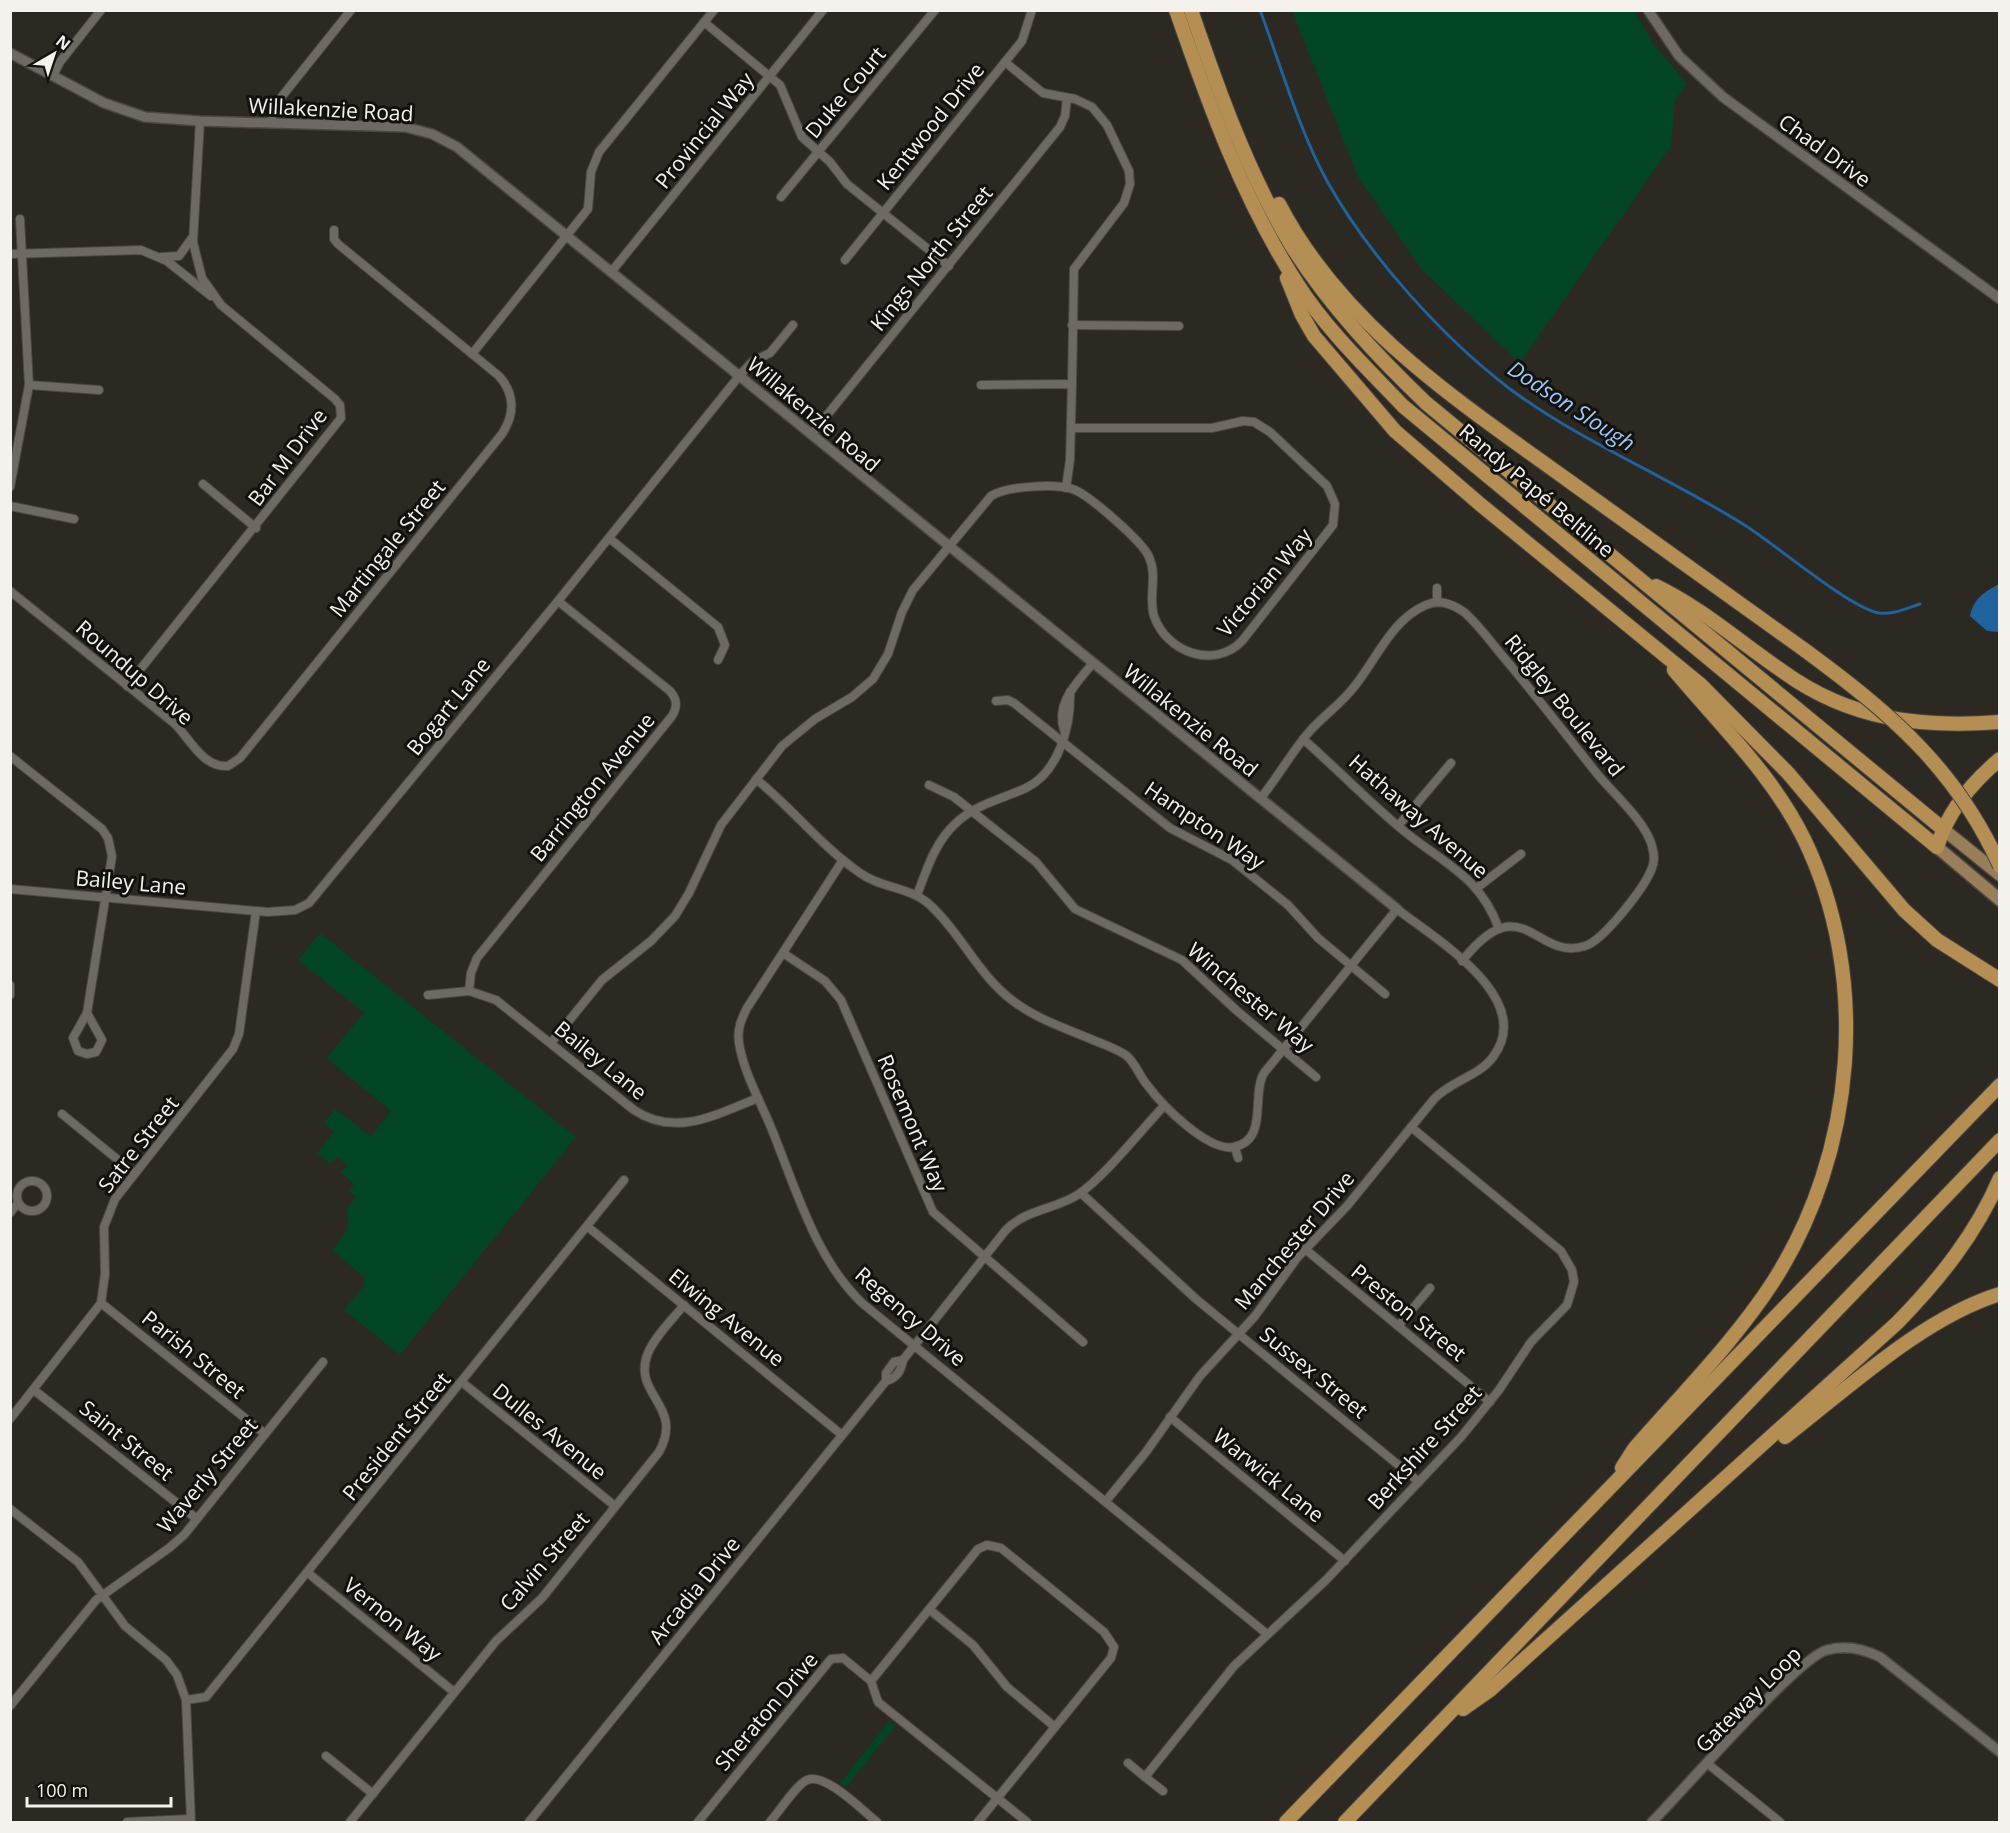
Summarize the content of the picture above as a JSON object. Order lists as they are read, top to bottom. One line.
{"streets":{"highway":["Randy Papé Beltline"],"street":["Duke Court","Willakenzie Road","Kentwood Drive","Provincial Way","Chad Drive","Kings North Street","Bar M Drive","Martingale Street","Victorian Way","Roundup Drive","Ridgley Boulevard","Bogart Lane","Barrington Avenue","Hathaway Avenue","Hampton Way","Bailey Lane","Winchester Way","Rosemont Way","Satre Street","Manchester Drive","Preston Street","Regency Drive","Elwing Avenue","Parish Street","Sussex Street","Dulles Avenue","President Street","Saint Street","Berkshire Street","Waverly Street","Warwick Lane","Calvin Street","Arcadia Drive","Vernon Way","Gateway Loop","Sheraton Drive"]},"crossings":[["Willakenzie Road","Provincial Way"],["Willakenzie Road","Kings North Street"],["Willakenzie Road","Bar M Drive"],["Willakenzie Road","Victorian Way"],["Willakenzie Road","Bogart Lane"],["Willakenzie Road","Manchester Drive"],["Bar M Drive","Roundup Drive"],["Martingale Street","Roundup Drive"],["Victorian Way","Bailey Lane"],["Ridgley Boulevard","Hathaway Avenue"],["Bogart Lane","Barrington Avenue"],["Bogart Lane","Bailey Lane"],["Barrington Avenue","Bailey Lane"],["Bailey Lane","Satre Street"],["Bailey Lane","Regency Drive"],["Rosemont Way","Regency Drive"],["Rosemont Way","Arcadia Drive"],["Satre Street","Parish Street"],["Satre Street","Saint Street"],["Manchester Drive","Preston Street"],["Manchester Drive","Regency Drive"],["Manchester Drive","Sussex Street"],["Manchester Drive","Berkshire Street"],["Manchester Drive","Warwick Lane"],["Preston Street","Berkshire Street"],["Regency Drive","Berkshire Street"],["Regency Drive","Arcadia Drive"],["Elwing Avenue","President Street"],["Elwing Avenue","Calvin Street"],["Elwing Avenue","Arcadia Drive"],["Parish Street","Waverly Street"],["Sussex Street","Berkshire Street"],["Sussex Street","Arcadia Drive"],["Dulles Avenue","President Street"],["Dulles Avenue","Calvin Street"],["President Street","Vernon Way"],["Saint Street","Waverly Street"],["Berkshire Street","Warwick Lane"],["Calvin Street","Vernon Way"]],"water":["Dodson Slough"],"scale_bar":"100 m","north":"top right"}
